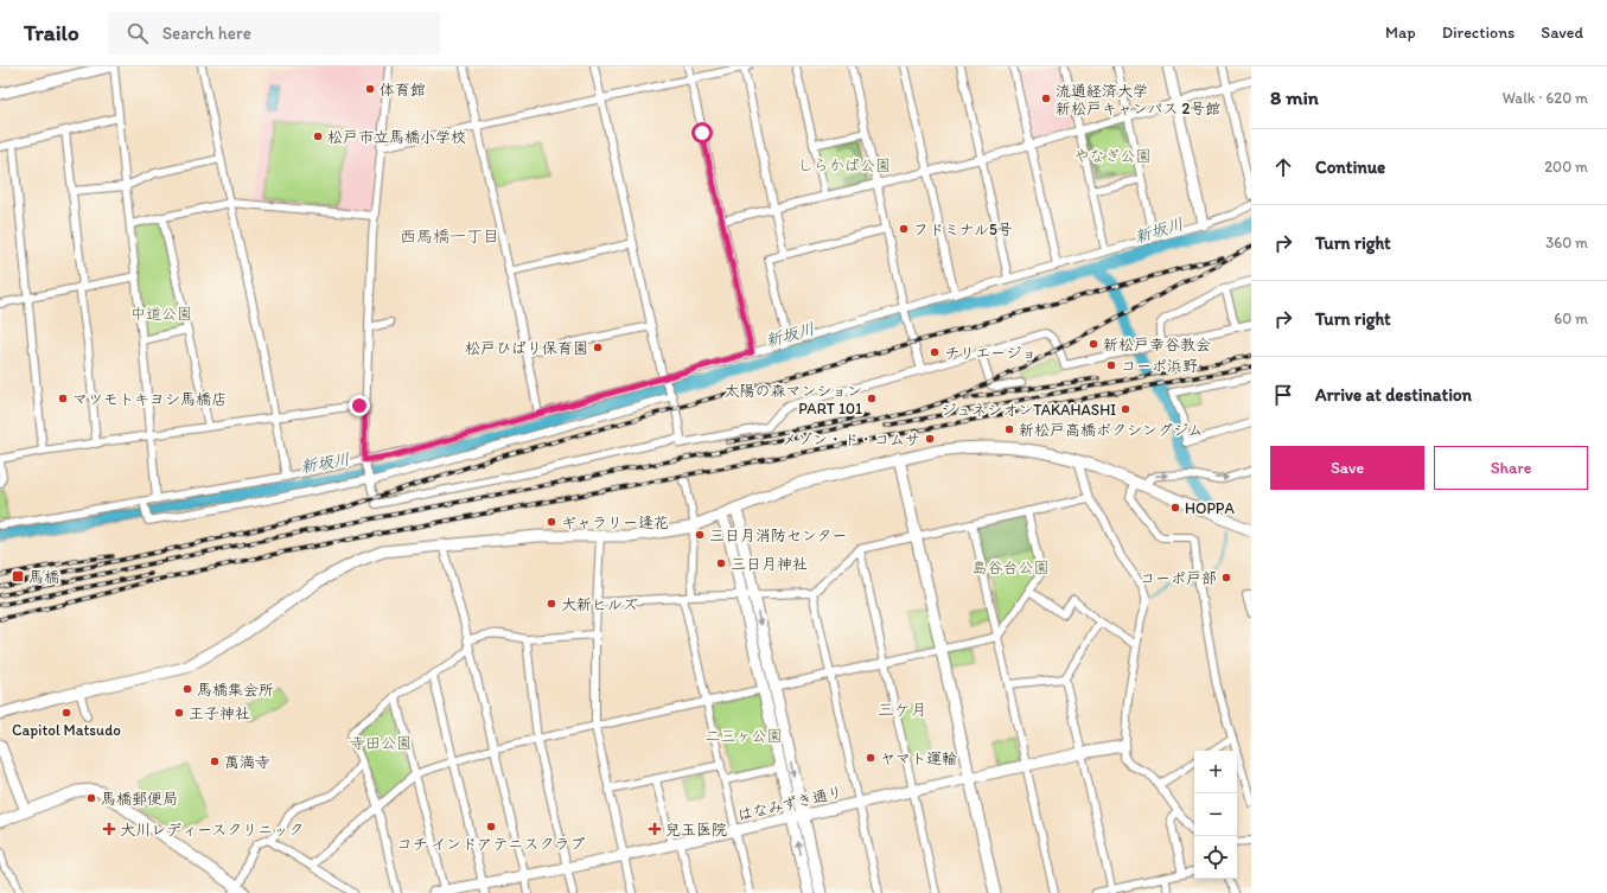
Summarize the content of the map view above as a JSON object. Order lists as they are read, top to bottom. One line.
{"streets":{"street":["はなみずき通り"]},"districts":["西馬橋一丁目","三ケ月"],"water":["新坂川"],"parks":["やなぎ公園","しらかば公園","中道公園","島谷台公園","二三ヶ公園","寺田公園"],"places":{"other":["体育館","流通経済大学 新松戸キャンパス 2号館","松戸市立馬橋小学校","フドミナル5号","新松戸幸谷教会","松戸ひばり保育園","チリエージョ","コーポ浜野","マツモトキヨシ馬橋店","太陽の森マンション PART 101","ジュネシオンTAKAHASHI","新松戸高橋ボクシングジム","メゾン・ド・コムサ","HOPPA","ギャラリー逢花","三日月消防センター","三日月神社","コーポ戸部","大新ヒルズ","馬橋集会所","Capitol Matsudo","王子神社","ヤマト運輸","萬満寺","馬橋郵便局","コチ インドアテニスクラブ"],"transit":["馬橋"],"health":["大川レディースクリニック","兒玉医院"]},"page":{"header":"Trailo","search":"Search here","nav":["Map","Directions","Saved"],"heading":["8 min","Walk · 620 m"],"list":[["Continue","200 m"],["Turn right","360 m"],["Turn right","60 m"],"Arrive at destination"],"buttons":["Save","Share"],"map_buttons":["+","−"]}}
